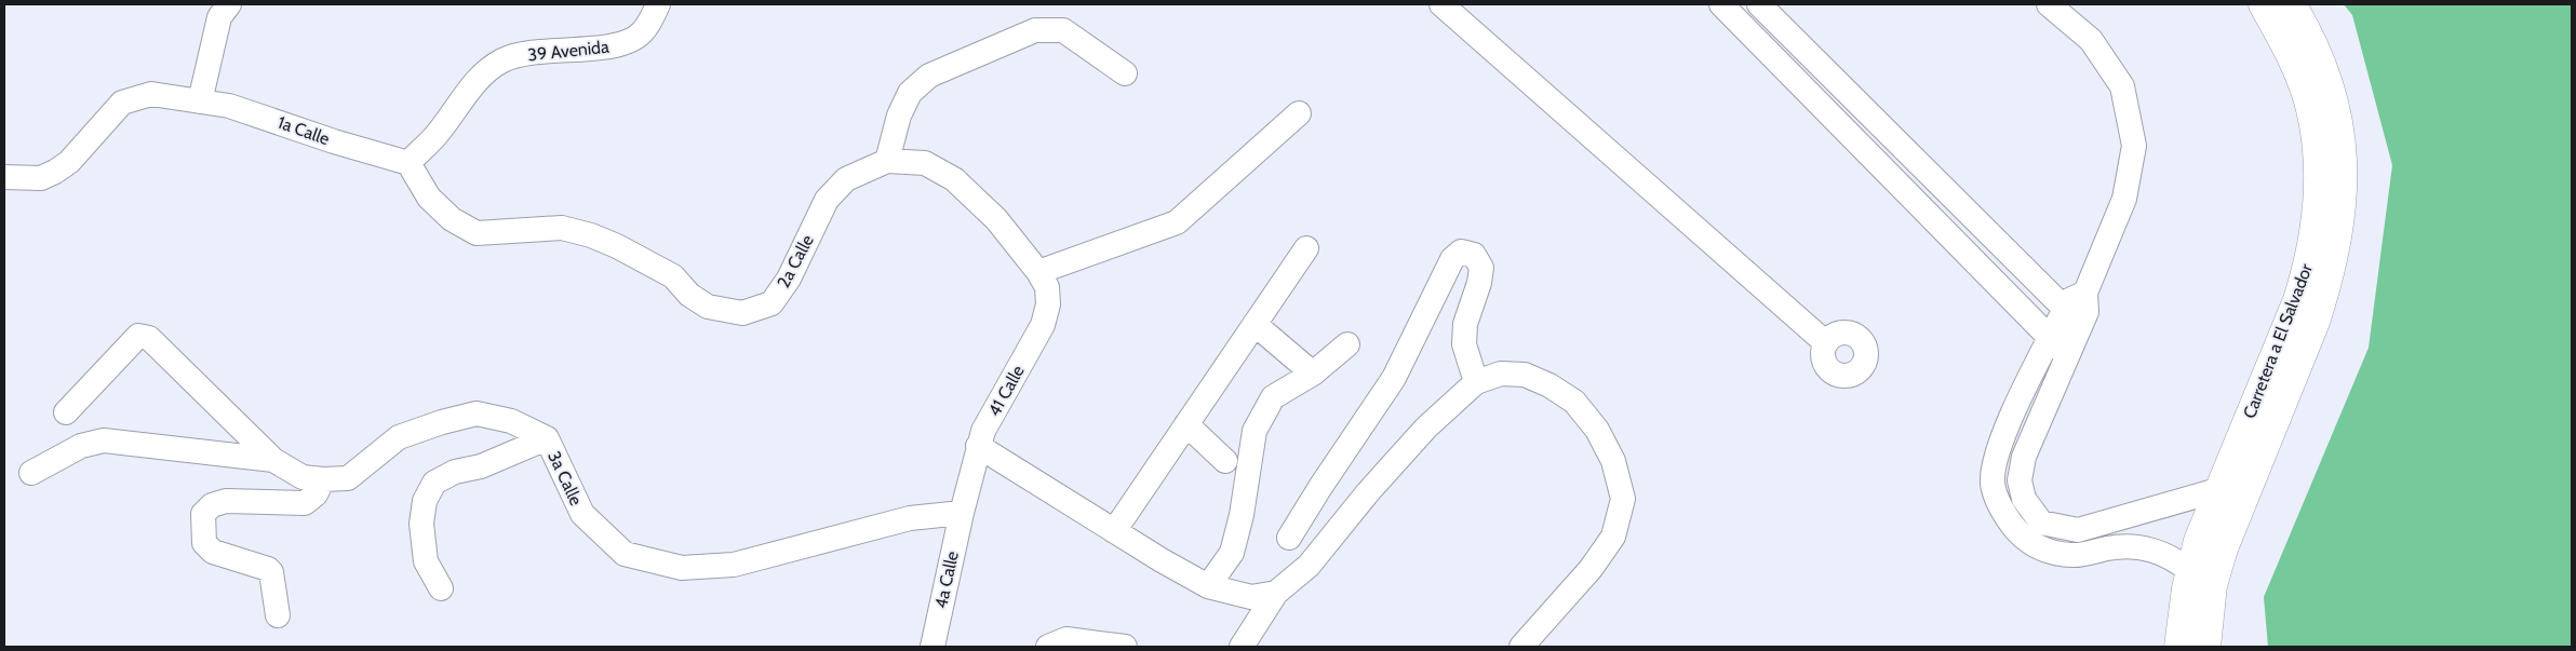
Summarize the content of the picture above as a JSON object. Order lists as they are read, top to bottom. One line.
{"streets":{"highway":["Carretera a El Salvador"],"street":["39 Avenida","1a Calle","2a Calle","41 Calle","3a Calle","4a Calle"]},"crossings":[["39 Avenida","1a Calle"],["39 Avenida","2a Calle"],["1a Calle","2a Calle"],["2a Calle","41 Calle"],["41 Calle","3a Calle"],["41 Calle","4a Calle"],["3a Calle","4a Calle"]]}
